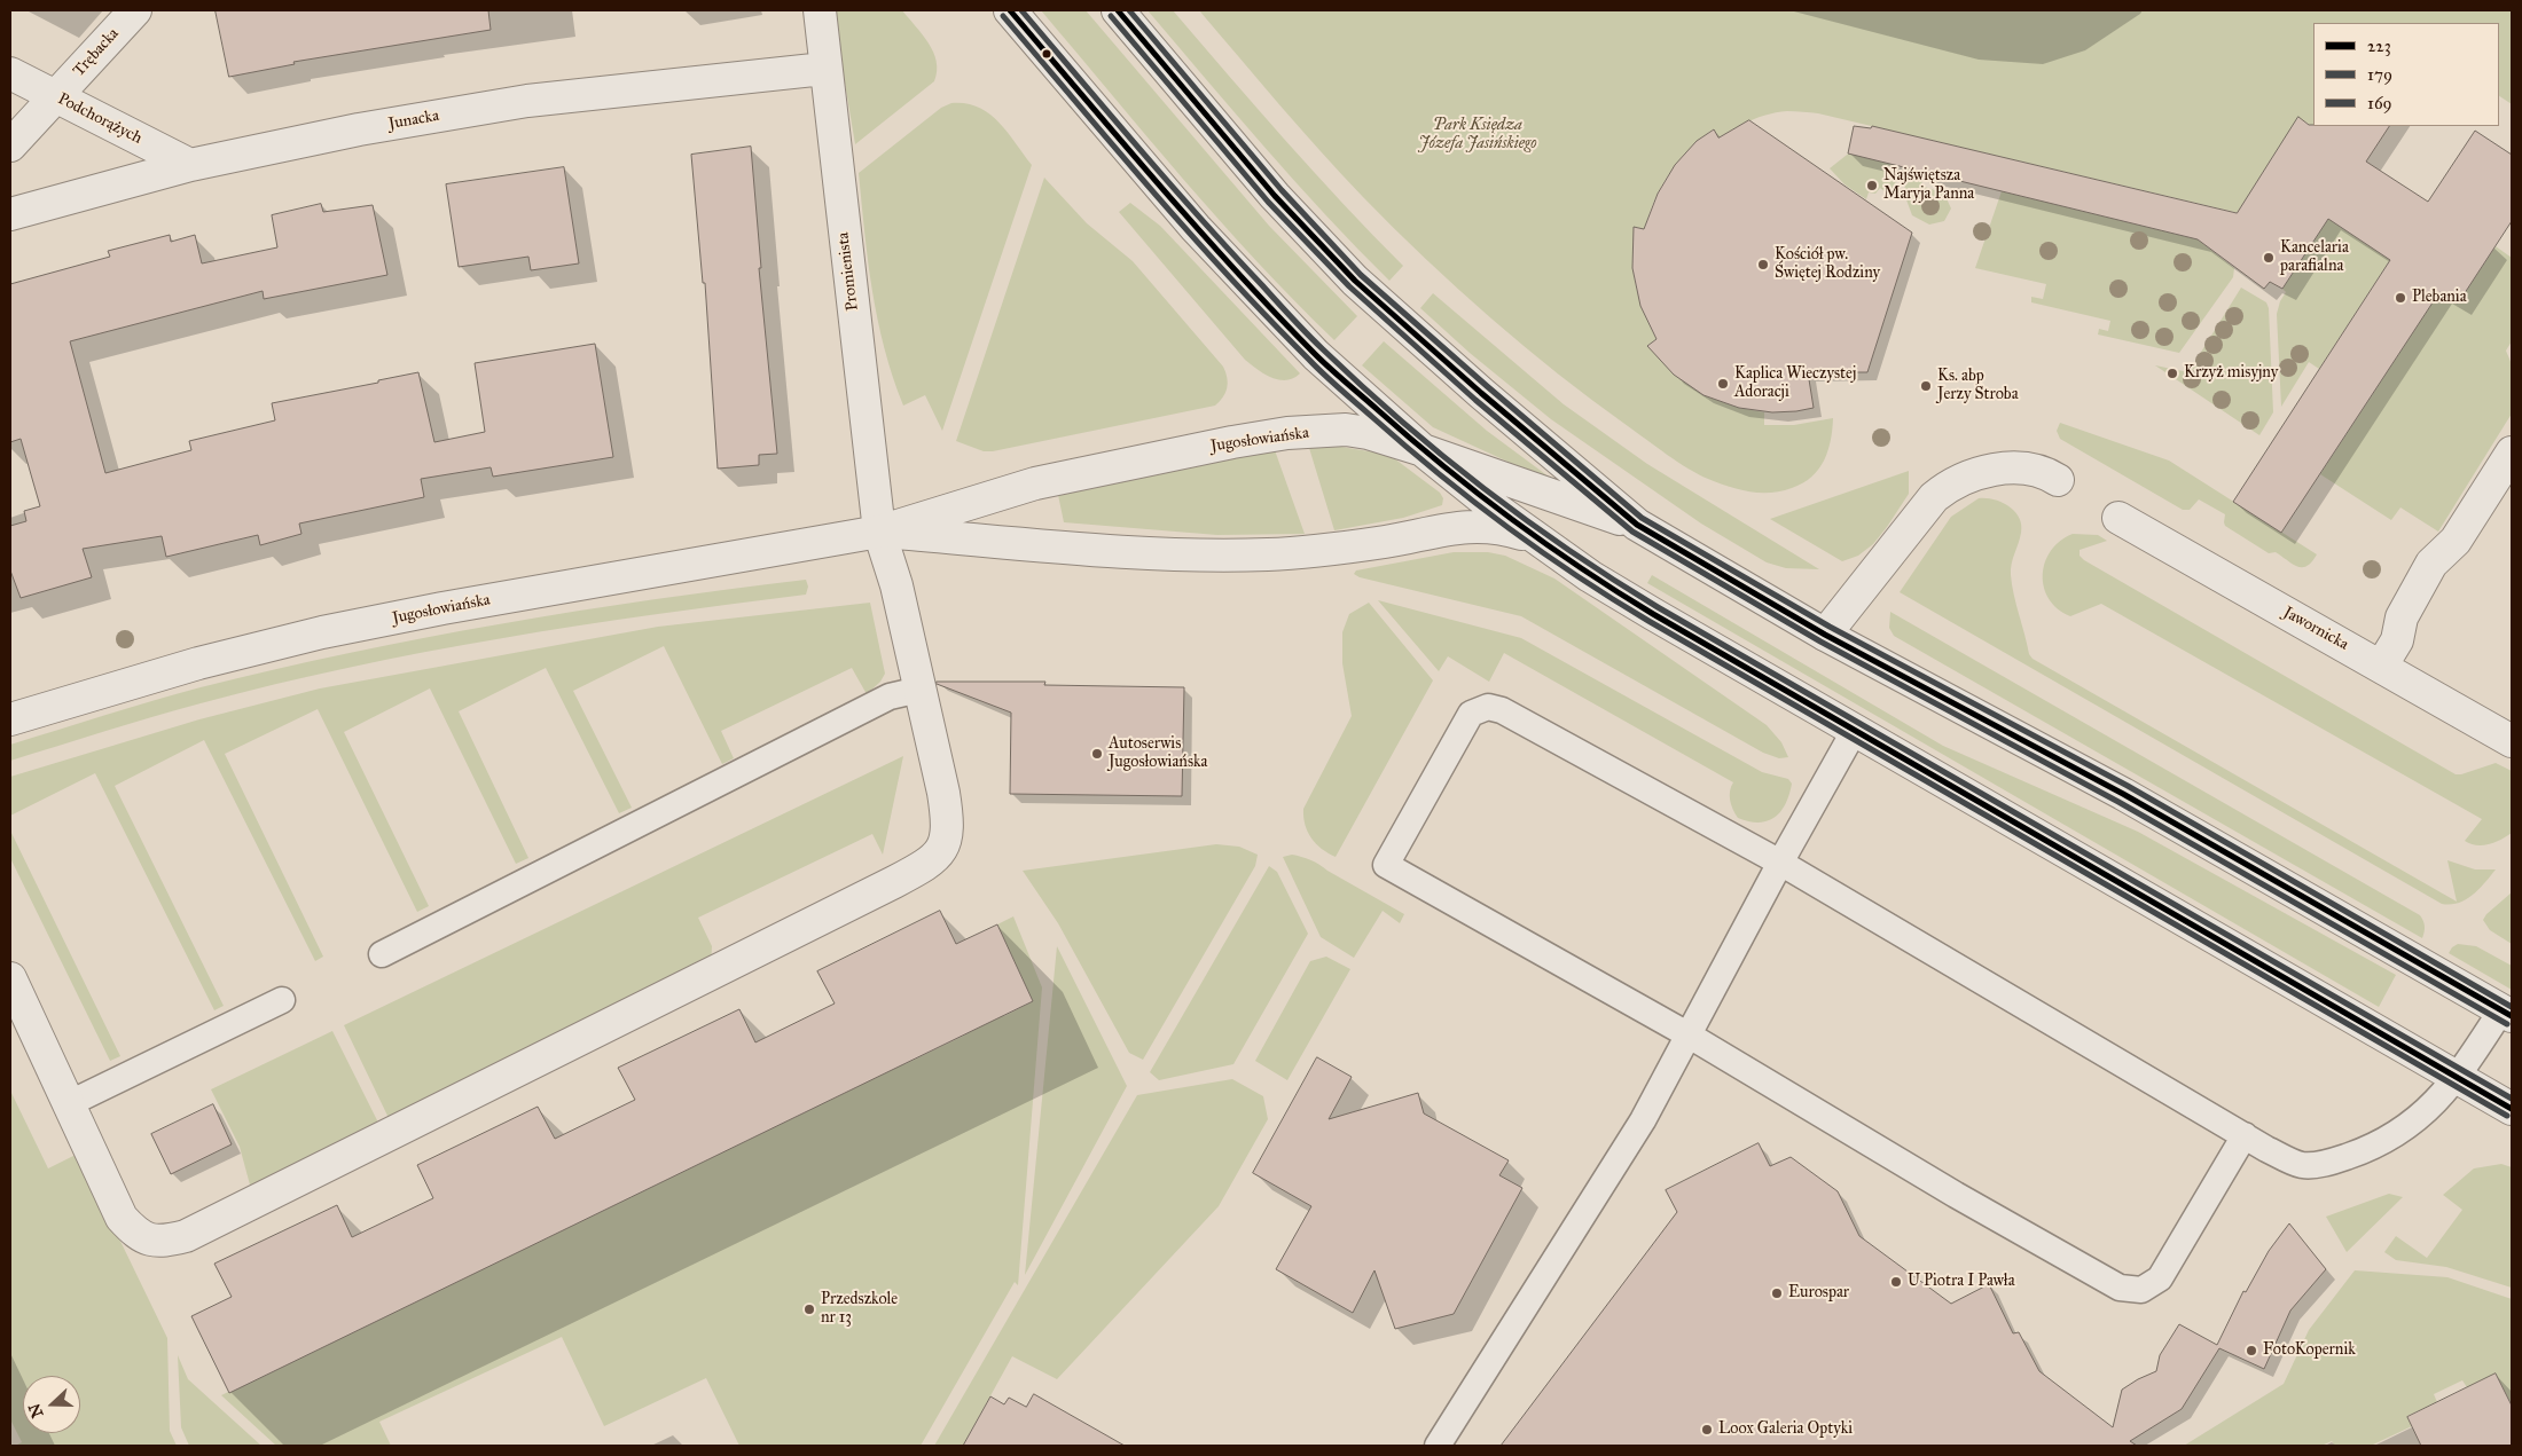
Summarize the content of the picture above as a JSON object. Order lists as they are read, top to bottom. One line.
{"streets":{"street":["Trębacka","Podchorążych","Junacka","Promienista","Jugosłowiańska","Jawornicka"]},"crossings":[["Trębacka","Podchorążych"],["Podchorążych","Junacka"],["Junacka","Promienista"],["Promienista","Jugosłowiańska"]],"parks":["Park Księdza Józefa Jasińskiego"],"places":["Najświętsza Maryja Panna","Kancelaria parafialna","Kościół pw. Świętej Rodziny","Plebania","Krzyż misyjny","Kaplica Wieczystej Adoracji","Ks. abp Jerzy Stroba","Autoserwis Jugosłowiańska","U Piotra I Pawła","Eurospar","Przedszkole nr 13","FotoKopernik","Loox Galeria Optyki"],"lines":["transit line 223","transit line 169","transit line 179"],"legend":["223","179","169"],"north":"left"}
